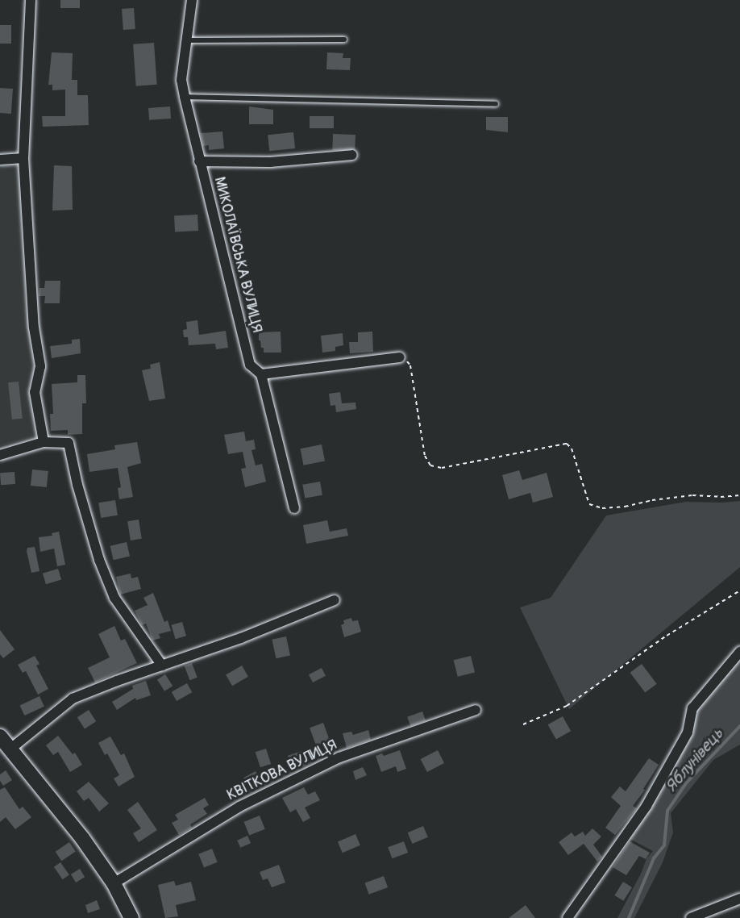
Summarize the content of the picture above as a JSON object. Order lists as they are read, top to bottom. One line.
{"streets":{"street":["МИКОЛАЇВСЬКА ВУЛИЦЯ","КВІТКОВА ВУЛИЦЯ"]},"water":["Яблунівець"]}
